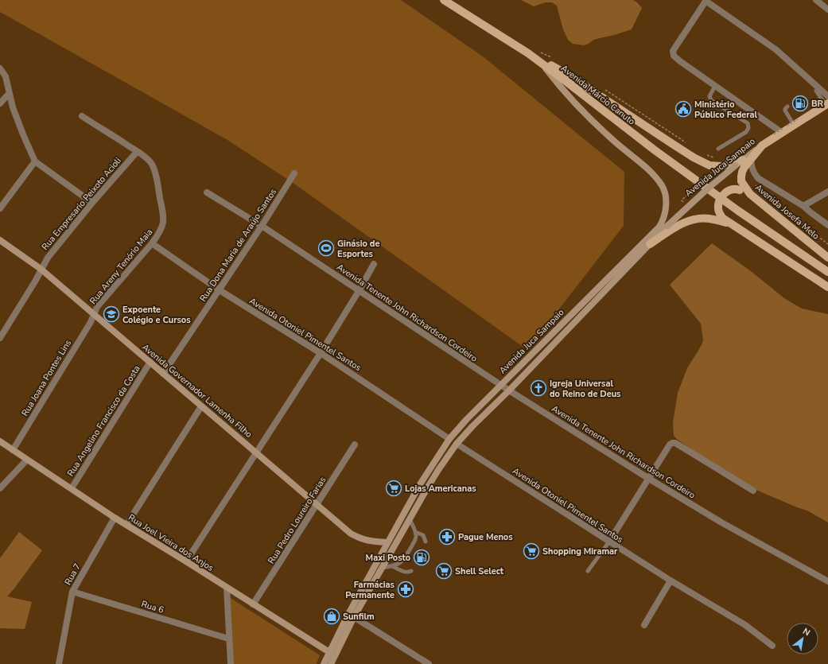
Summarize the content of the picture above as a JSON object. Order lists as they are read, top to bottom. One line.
{"streets":{"main road":["Avenida Márcio Canuto","Avenida Juca Sampaio","Avenida Josefa Melo","Avenida Governador Lamenha Filho","Rua Joel Vieira dos Anjos"],"street":["Rua Empresario Peixoto Acioli","Rua Dona Maria de Araújo Santos","Rua Areny Tenório Maia","Avenida Tenente John Richardson Cordeiro","Avenida Otoniel Pimentel Santos","Rua Joana Pontes Lins","Rua Angelino Francisco da Costa","Rua Pedro Loureiro Farias","Rua 7","Rua 6"]},"crossings":[["Avenida Márcio Canuto","Avenida Juca Sampaio"],["Avenida Juca Sampaio","Avenida Josefa Melo"],["Avenida Juca Sampaio","Avenida Tenente John Richardson Cordeiro"],["Avenida Juca Sampaio","Avenida Otoniel Pimentel Santos"],["Avenida Juca Sampaio","Avenida Governador Lamenha Filho"],["Avenida Juca Sampaio","Rua Joel Vieira dos Anjos"],["Rua Empresario Peixoto Acioli","Rua Areny Tenório Maia"],["Rua Empresario Peixoto Acioli","Avenida Governador Lamenha Filho"],["Rua Dona Maria de Araújo Santos","Avenida Tenente John Richardson Cordeiro"],["Rua Dona Maria de Araújo Santos","Avenida Otoniel Pimentel Santos"],["Rua Dona Maria de Araújo Santos","Avenida Governador Lamenha Filho"],["Rua Areny Tenório Maia","Avenida Otoniel Pimentel Santos"],["Rua Areny Tenório Maia","Rua Joana Pontes Lins"],["Rua Areny Tenório Maia","Avenida Governador Lamenha Filho"],["Rua Joana Pontes Lins","Avenida Governador Lamenha Filho"],["Rua Joana Pontes Lins","Rua Joel Vieira dos Anjos"],["Avenida Governador Lamenha Filho","Rua Angelino Francisco da Costa"],["Avenida Governador Lamenha Filho","Rua Pedro Loureiro Farias"],["Rua Angelino Francisco da Costa","Rua Joel Vieira dos Anjos"],["Rua Pedro Loureiro Farias","Rua Joel Vieira dos Anjos"],["Rua Joel Vieira dos Anjos","Rua 7"],["Rua 7","Rua 6"]],"places":{"fuel station":["BR","Maxi Posto"],"public building":["Ministério Público Federal"],"sports":["Ginásio de Esportes"],"school or university":["Expoente Colégio e Cursos"],"church":["Igreja Universal do Reino de Deus"],"supermarket":["Lojas Americanas","Shopping Miramar","Shell Select"],"pharmacy":["Pague Menos","Farmácias Permanente"],"shop":["Sunfilm"]},"north":"top right"}
